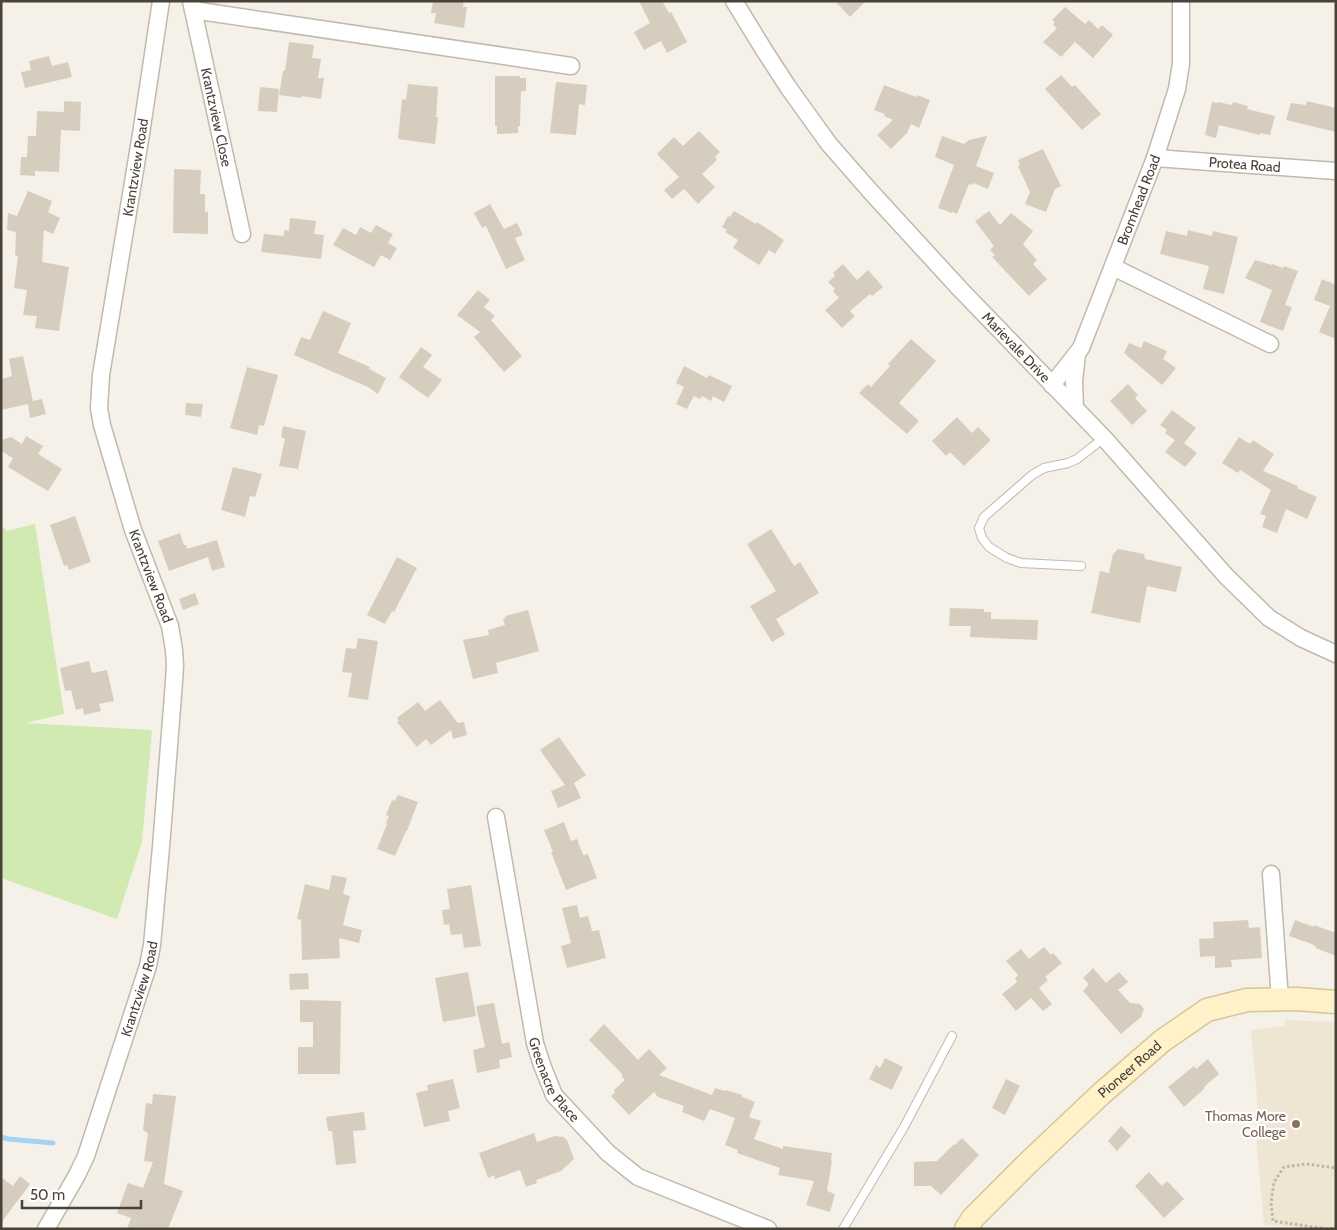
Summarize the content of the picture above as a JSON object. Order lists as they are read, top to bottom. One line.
{"streets":{"main road":["Pioneer Road"],"street":["Krantzview Close","Protea Road","Krantzview Road","Bromhead Road","Marievale Drive","Greenacre Place"]},"crossings":[["Protea Road","Bromhead Road"],["Bromhead Road","Marievale Drive"]],"places":["Thomas More College"],"scale_bar":"50 m"}
